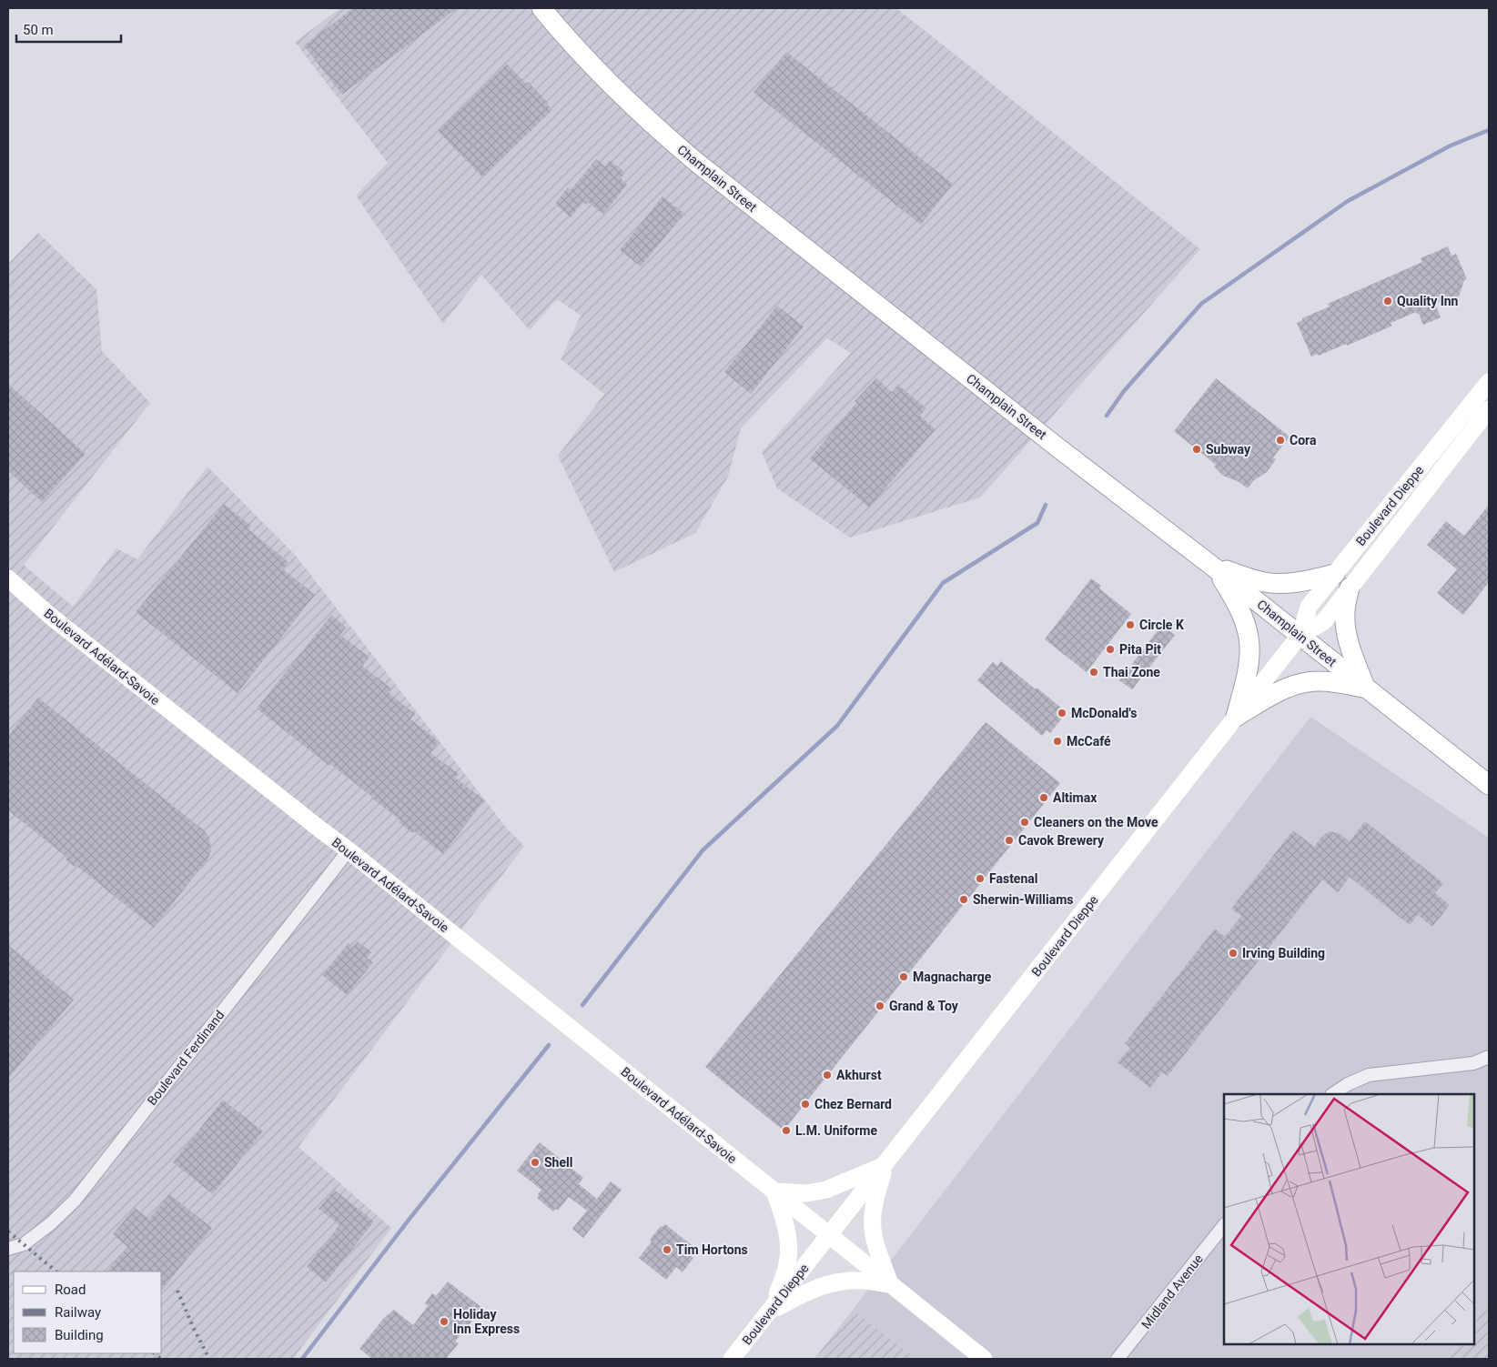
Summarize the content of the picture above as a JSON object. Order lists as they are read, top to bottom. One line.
{"streets":{"main road":["Champlain Street","Boulevard Dieppe","Boulevard Adélard-Savoie"],"street":["Boulevard Ferdinand","Midland Avenue"]},"crossings":[["Champlain Street","Boulevard Dieppe"],["Boulevard Dieppe","Boulevard Adélard-Savoie"],["Boulevard Adélard-Savoie","Boulevard Ferdinand"]],"places":["Quality Inn","Cora","Subway","Circle K","Pita Pit","Thai Zone","McDonald's","McCafé","Altimax","Cleaners on the Move","Cavok Brewery","Fastenal","Sherwin-Williams","Irving Building","Magnacharge","Grand & Toy","Akhurst","Chez Bernard","L.M. Uniforme","Shell","Tim Hortons","Holiday Inn Express"],"legend":["Road","Railway","Building"],"scale_bar":"50 m"}
